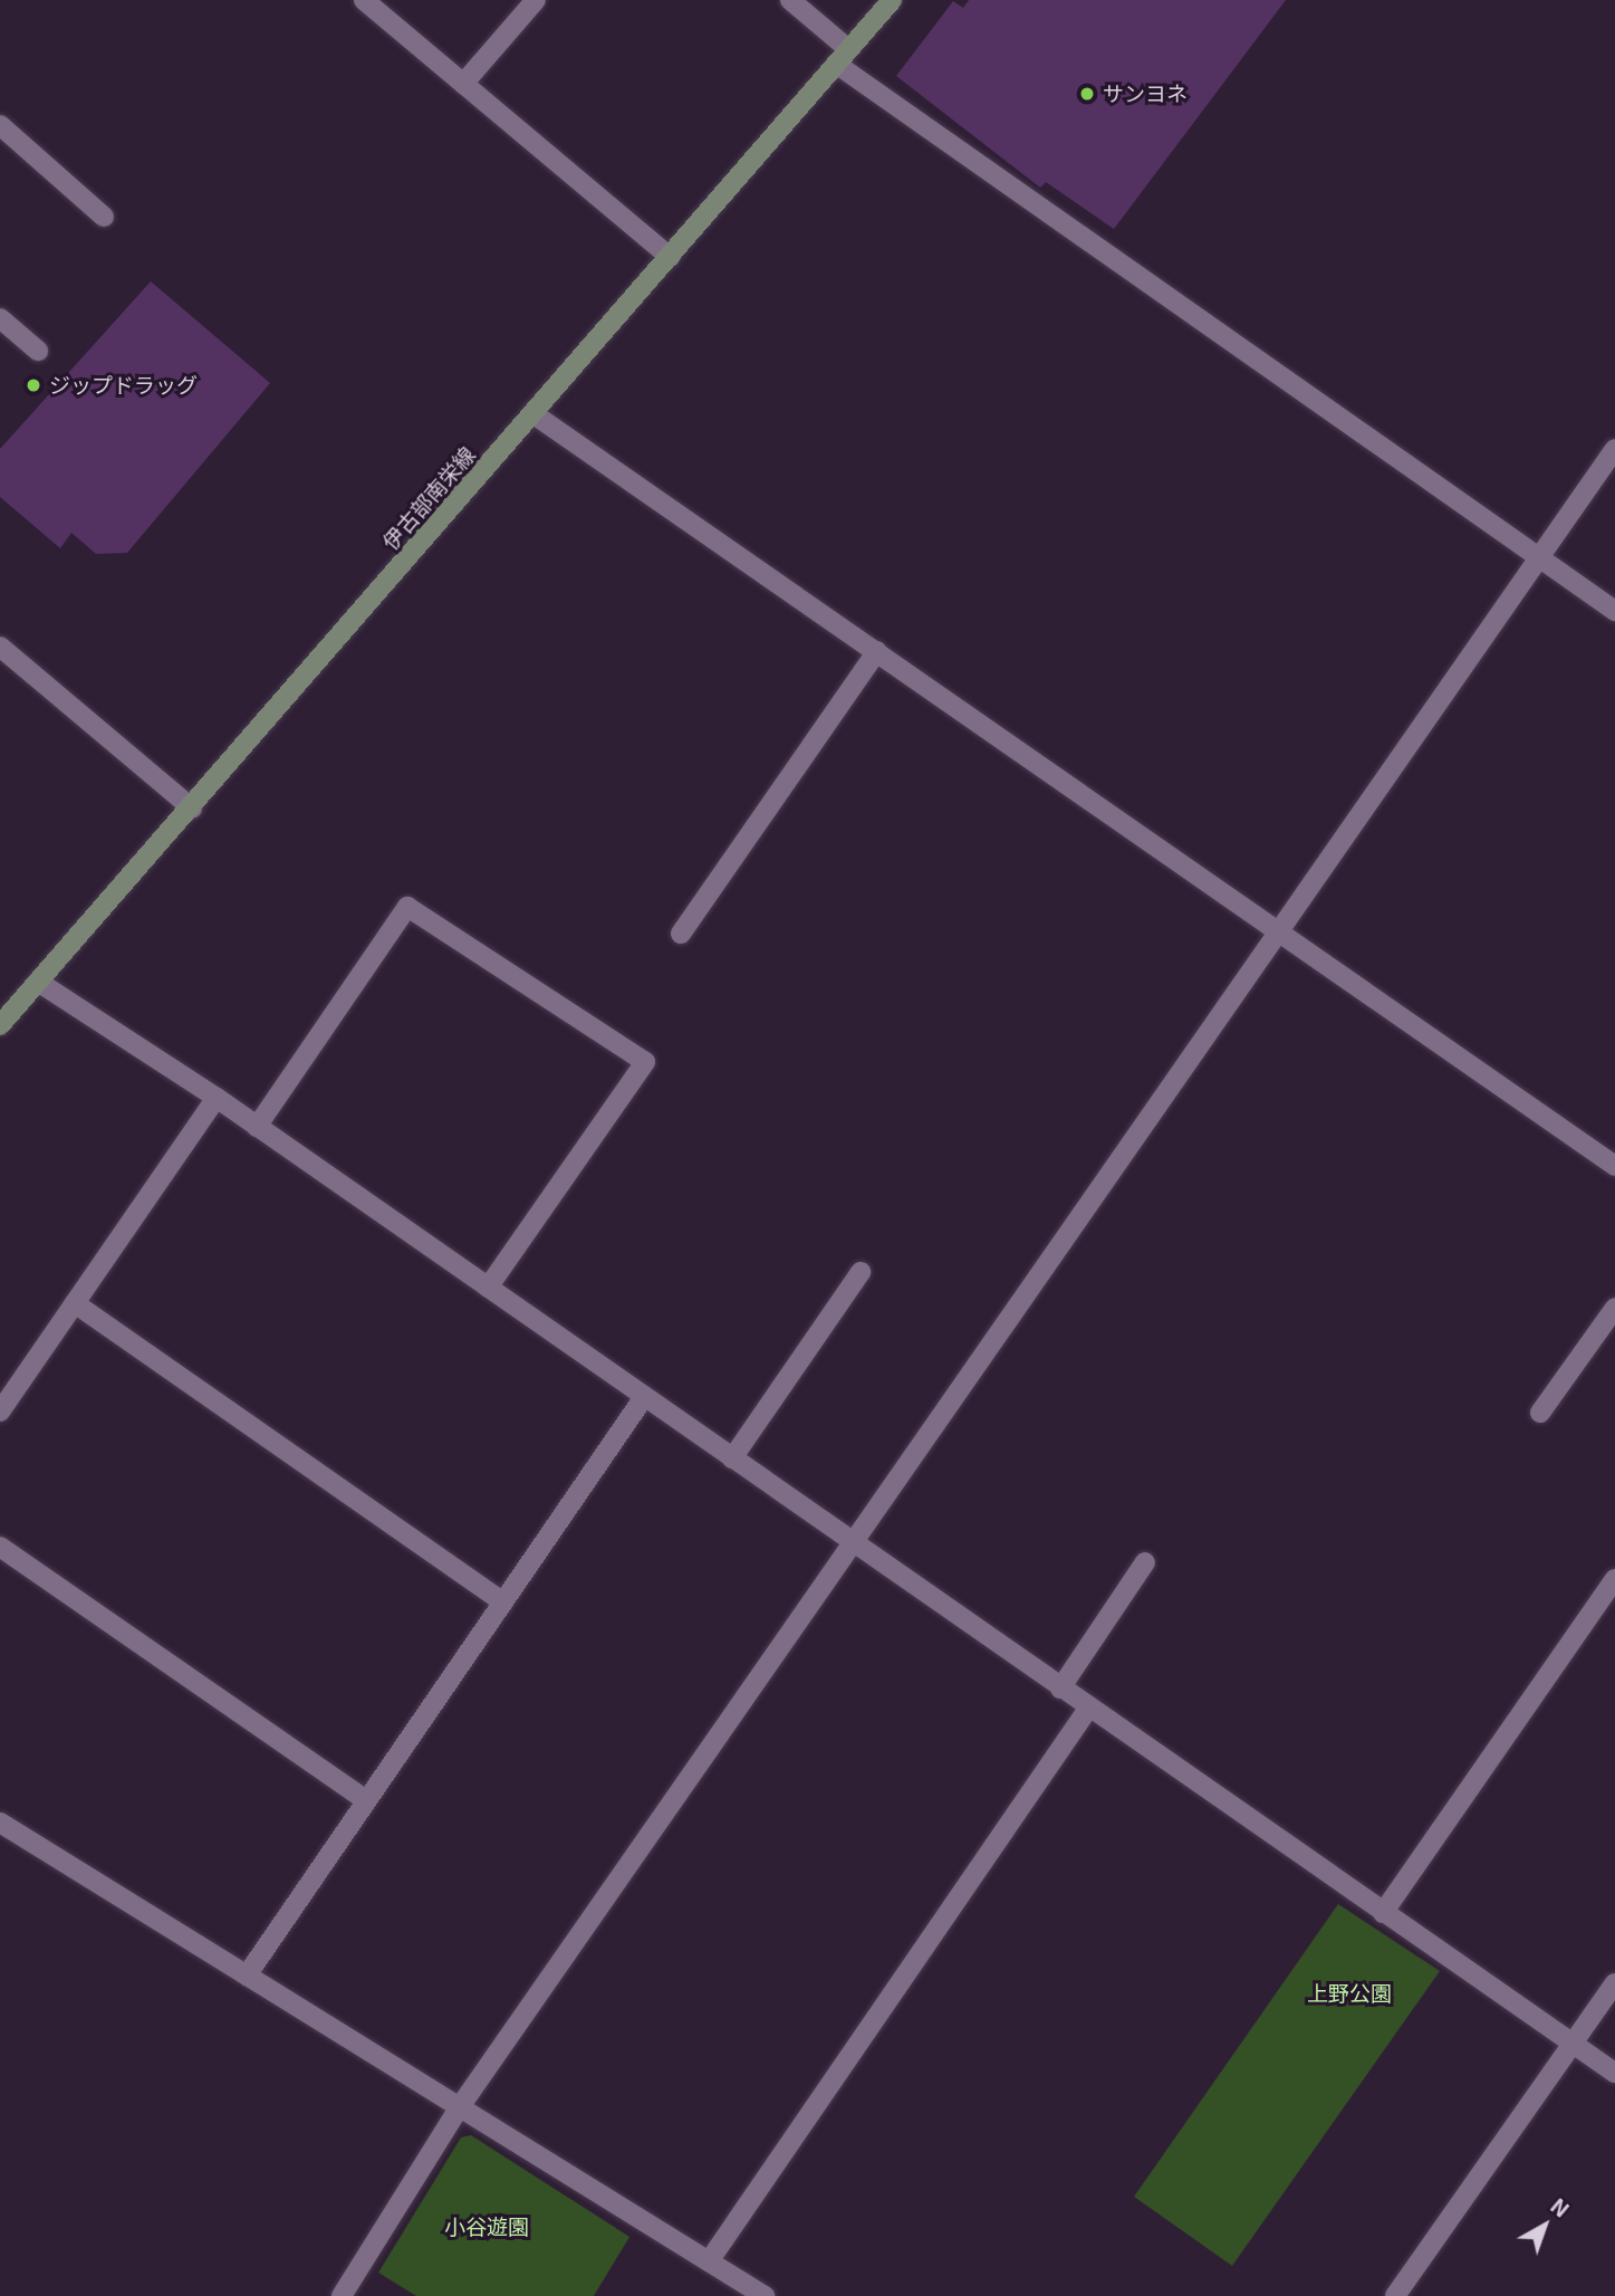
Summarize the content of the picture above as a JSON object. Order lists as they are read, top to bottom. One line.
{"streets":{"main road":["伊古部南栄線"]},"parks":["上野公園","小谷遊園"],"places":["サンヨネ","ジップドラッグ"],"north":"top right"}
